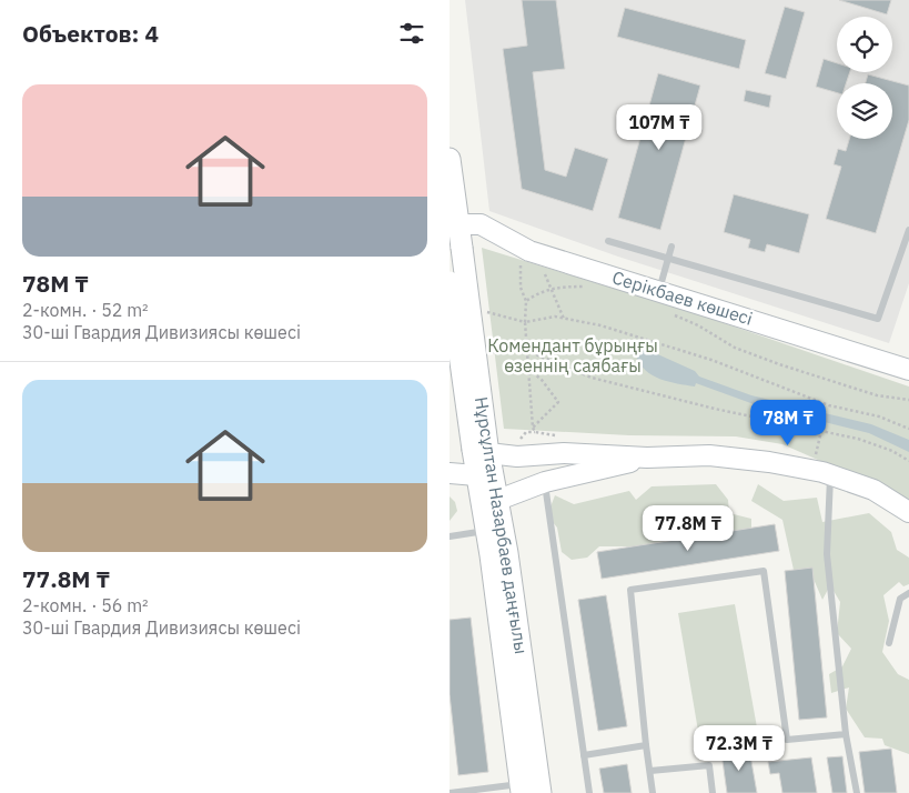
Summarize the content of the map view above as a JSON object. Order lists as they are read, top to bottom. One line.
{"streets":{"main road":["Нұрсұлтан Назарбаев даңғылы"],"street":["Серікбаев көшесі"]},"crossings":[["Серікбаев көшесі","Нұрсұлтан Назарбаев даңғылы"]],"parks":["Комендант бұрыңғы өзеннің саябағы"],"page":{"heading":"Объектов: 4","list":[{"name":"78M ₸","note":"2-комн. · 52 m² · 30-ші Гвардия Дивизиясы көшесі"},{"name":"77.8M ₸","note":"2-комн. · 56 m² · 30-ші Гвардия Дивизиясы көшесі"}],"price":["107M ₸","78M ₸","77.8M ₸","72.3M ₸"]}}
